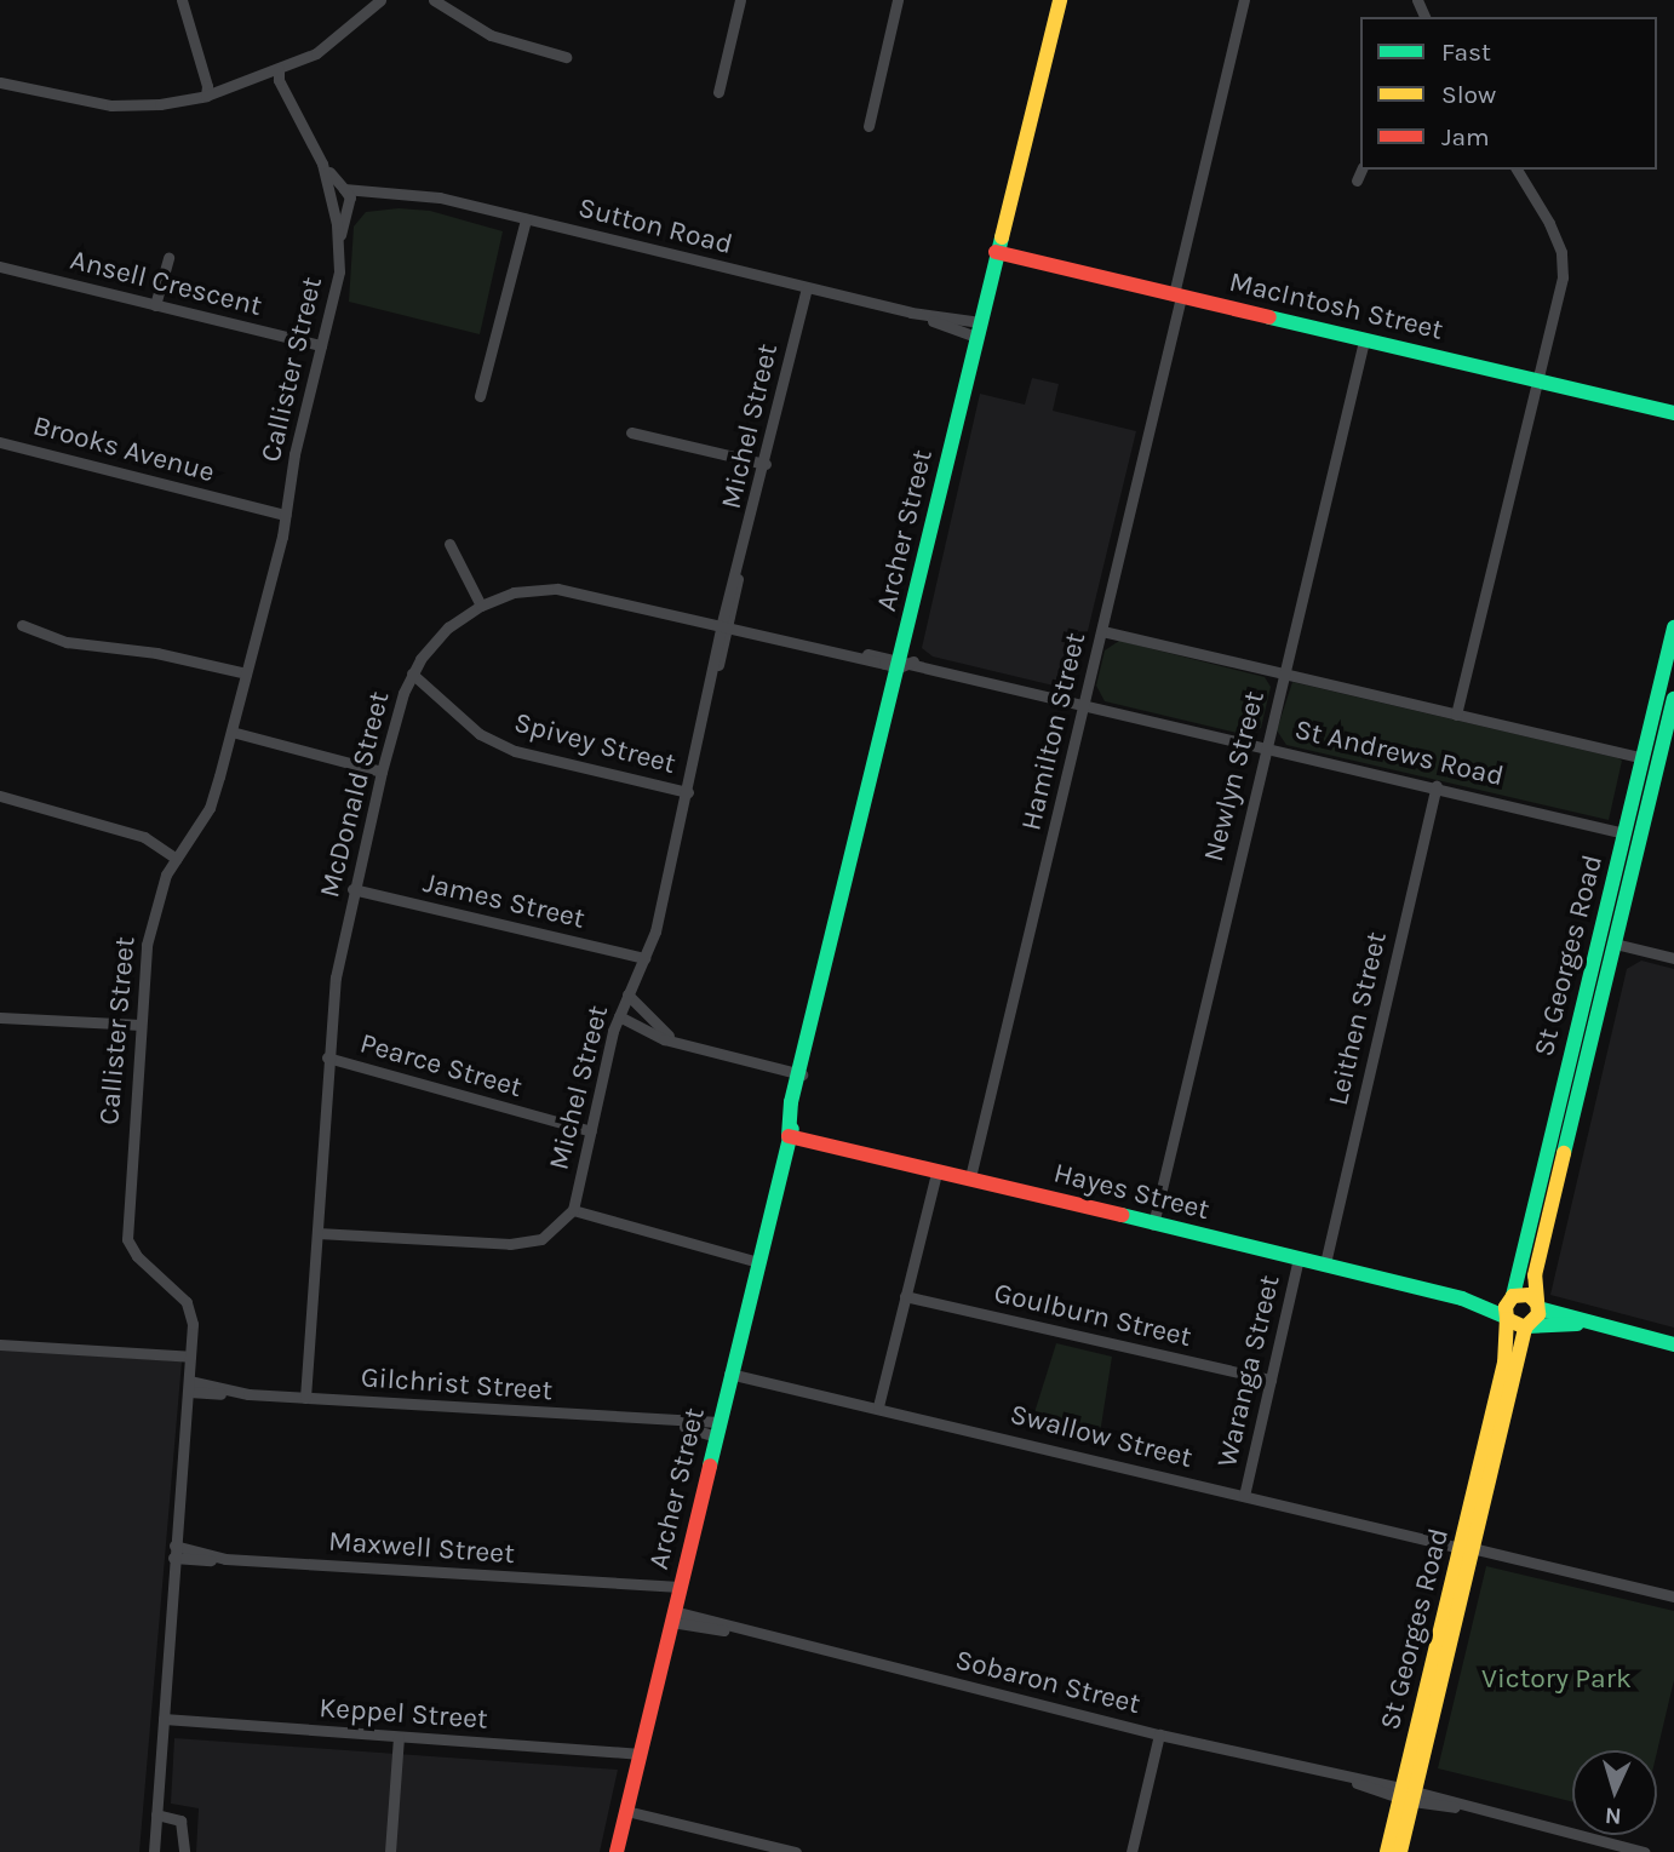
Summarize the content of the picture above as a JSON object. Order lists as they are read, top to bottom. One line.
{"streets":{"street":["Sutton Road","Ansell Crescent","MacIntosh Street","Callister Street","Michel Street","Brooks Avenue","Archer Street","Hamilton Street","Spivey Street","St Andrews Road","Newlyn Street","McDonald Street","James Street","St Georges Road","Leithen Street","Pearce Street","Hayes Street","Goulburn Street","Waranga Street","Gilchrist Street","Swallow Street","Maxwell Street","Sobaron Street","Keppel Street"]},"crossings":[["Sutton Road","Callister Street"],["Sutton Road","Michel Street"],["Sutton Road","Archer Street"],["Ansell Crescent","Callister Street"],["MacIntosh Street","Archer Street"],["MacIntosh Street","Hamilton Street"],["MacIntosh Street","Newlyn Street"],["Callister Street","Brooks Avenue"],["Callister Street","Gilchrist Street"],["Callister Street","Maxwell Street"],["Callister Street","Keppel Street"],["Michel Street","Spivey Street"],["Michel Street","McDonald Street"],["Michel Street","James Street"],["Michel Street","Pearce Street"],["Archer Street","St Andrews Road"],["Archer Street","McDonald Street"],["Archer Street","Hayes Street"],["Archer Street","Gilchrist Street"],["Archer Street","Swallow Street"],["Archer Street","Maxwell Street"],["Archer Street","Sobaron Street"],["Archer Street","Keppel Street"],["Hamilton Street","St Andrews Road"],["Hamilton Street","Hayes Street"],["Spivey Street","McDonald Street"],["St Andrews Road","Newlyn Street"],["St Andrews Road","McDonald Street"],["St Andrews Road","St Georges Road"],["St Andrews Road","Leithen Street"],["Newlyn Street","Hayes Street"],["McDonald Street","James Street"],["McDonald Street","Pearce Street"],["McDonald Street","Gilchrist Street"],["St Georges Road","Hayes Street"],["St Georges Road","Swallow Street"],["St Georges Road","Sobaron Street"],["Leithen Street","Hayes Street"],["Hayes Street","Waranga Street"],["Goulburn Street","Waranga Street"],["Waranga Street","Swallow Street"],["Maxwell Street","Sobaron Street"]],"parks":["Victory Park"],"legend":["Fast","Slow","Jam"],"north":"bottom"}
